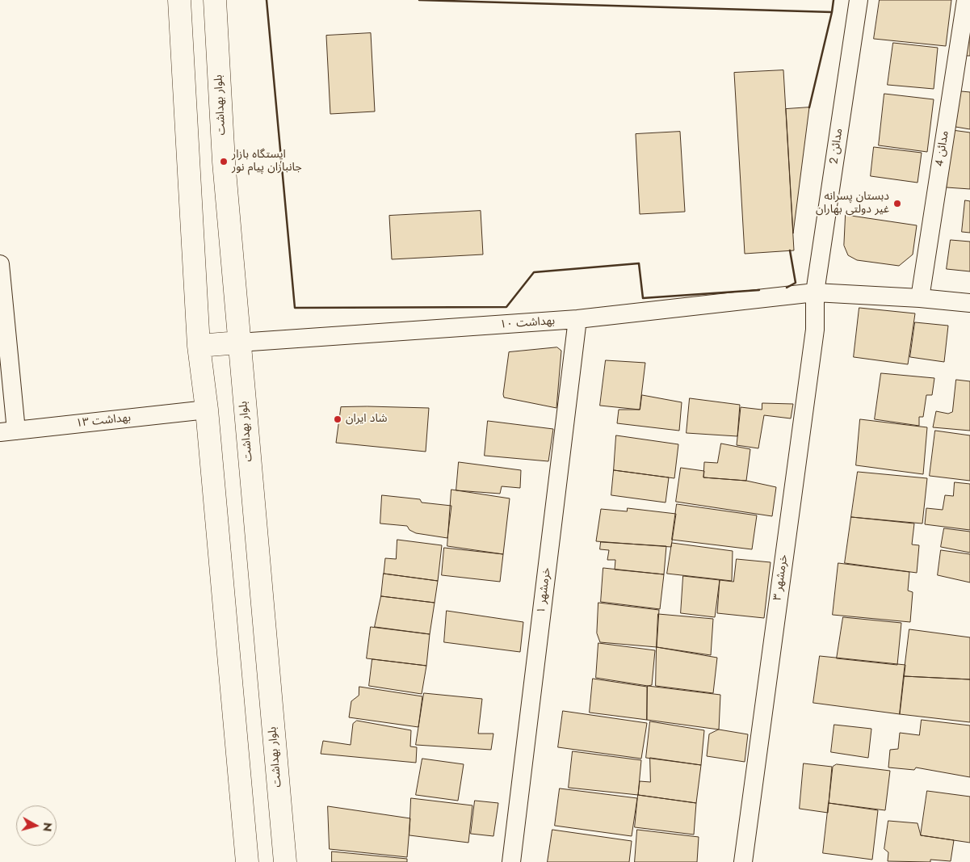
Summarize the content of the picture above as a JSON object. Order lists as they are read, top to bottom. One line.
{"streets":{"main road":["بلوار بهداشت"],"street":["مدائن 2","مدائن 4","بهداشت ۱۰","بهداشت ۱۳","خرمشهر ۳","خرمشهر ۱"]},"crossings":[["بلوار بهداشت","بهداشت ۱۰"],["مدائن 2","بهداشت ۱۰"],["مدائن 2","خرمشهر ۳"],["مدائن 4","بهداشت ۱۰"],["بهداشت ۱۰","خرمشهر ۳"],["بهداشت ۱۰","خرمشهر ۱"]],"places":["ایستگاه بازار جانبازان پیام نور","دبستان پسرانه غیر دولتی بهاران","شاد ایران"],"north":"right"}
